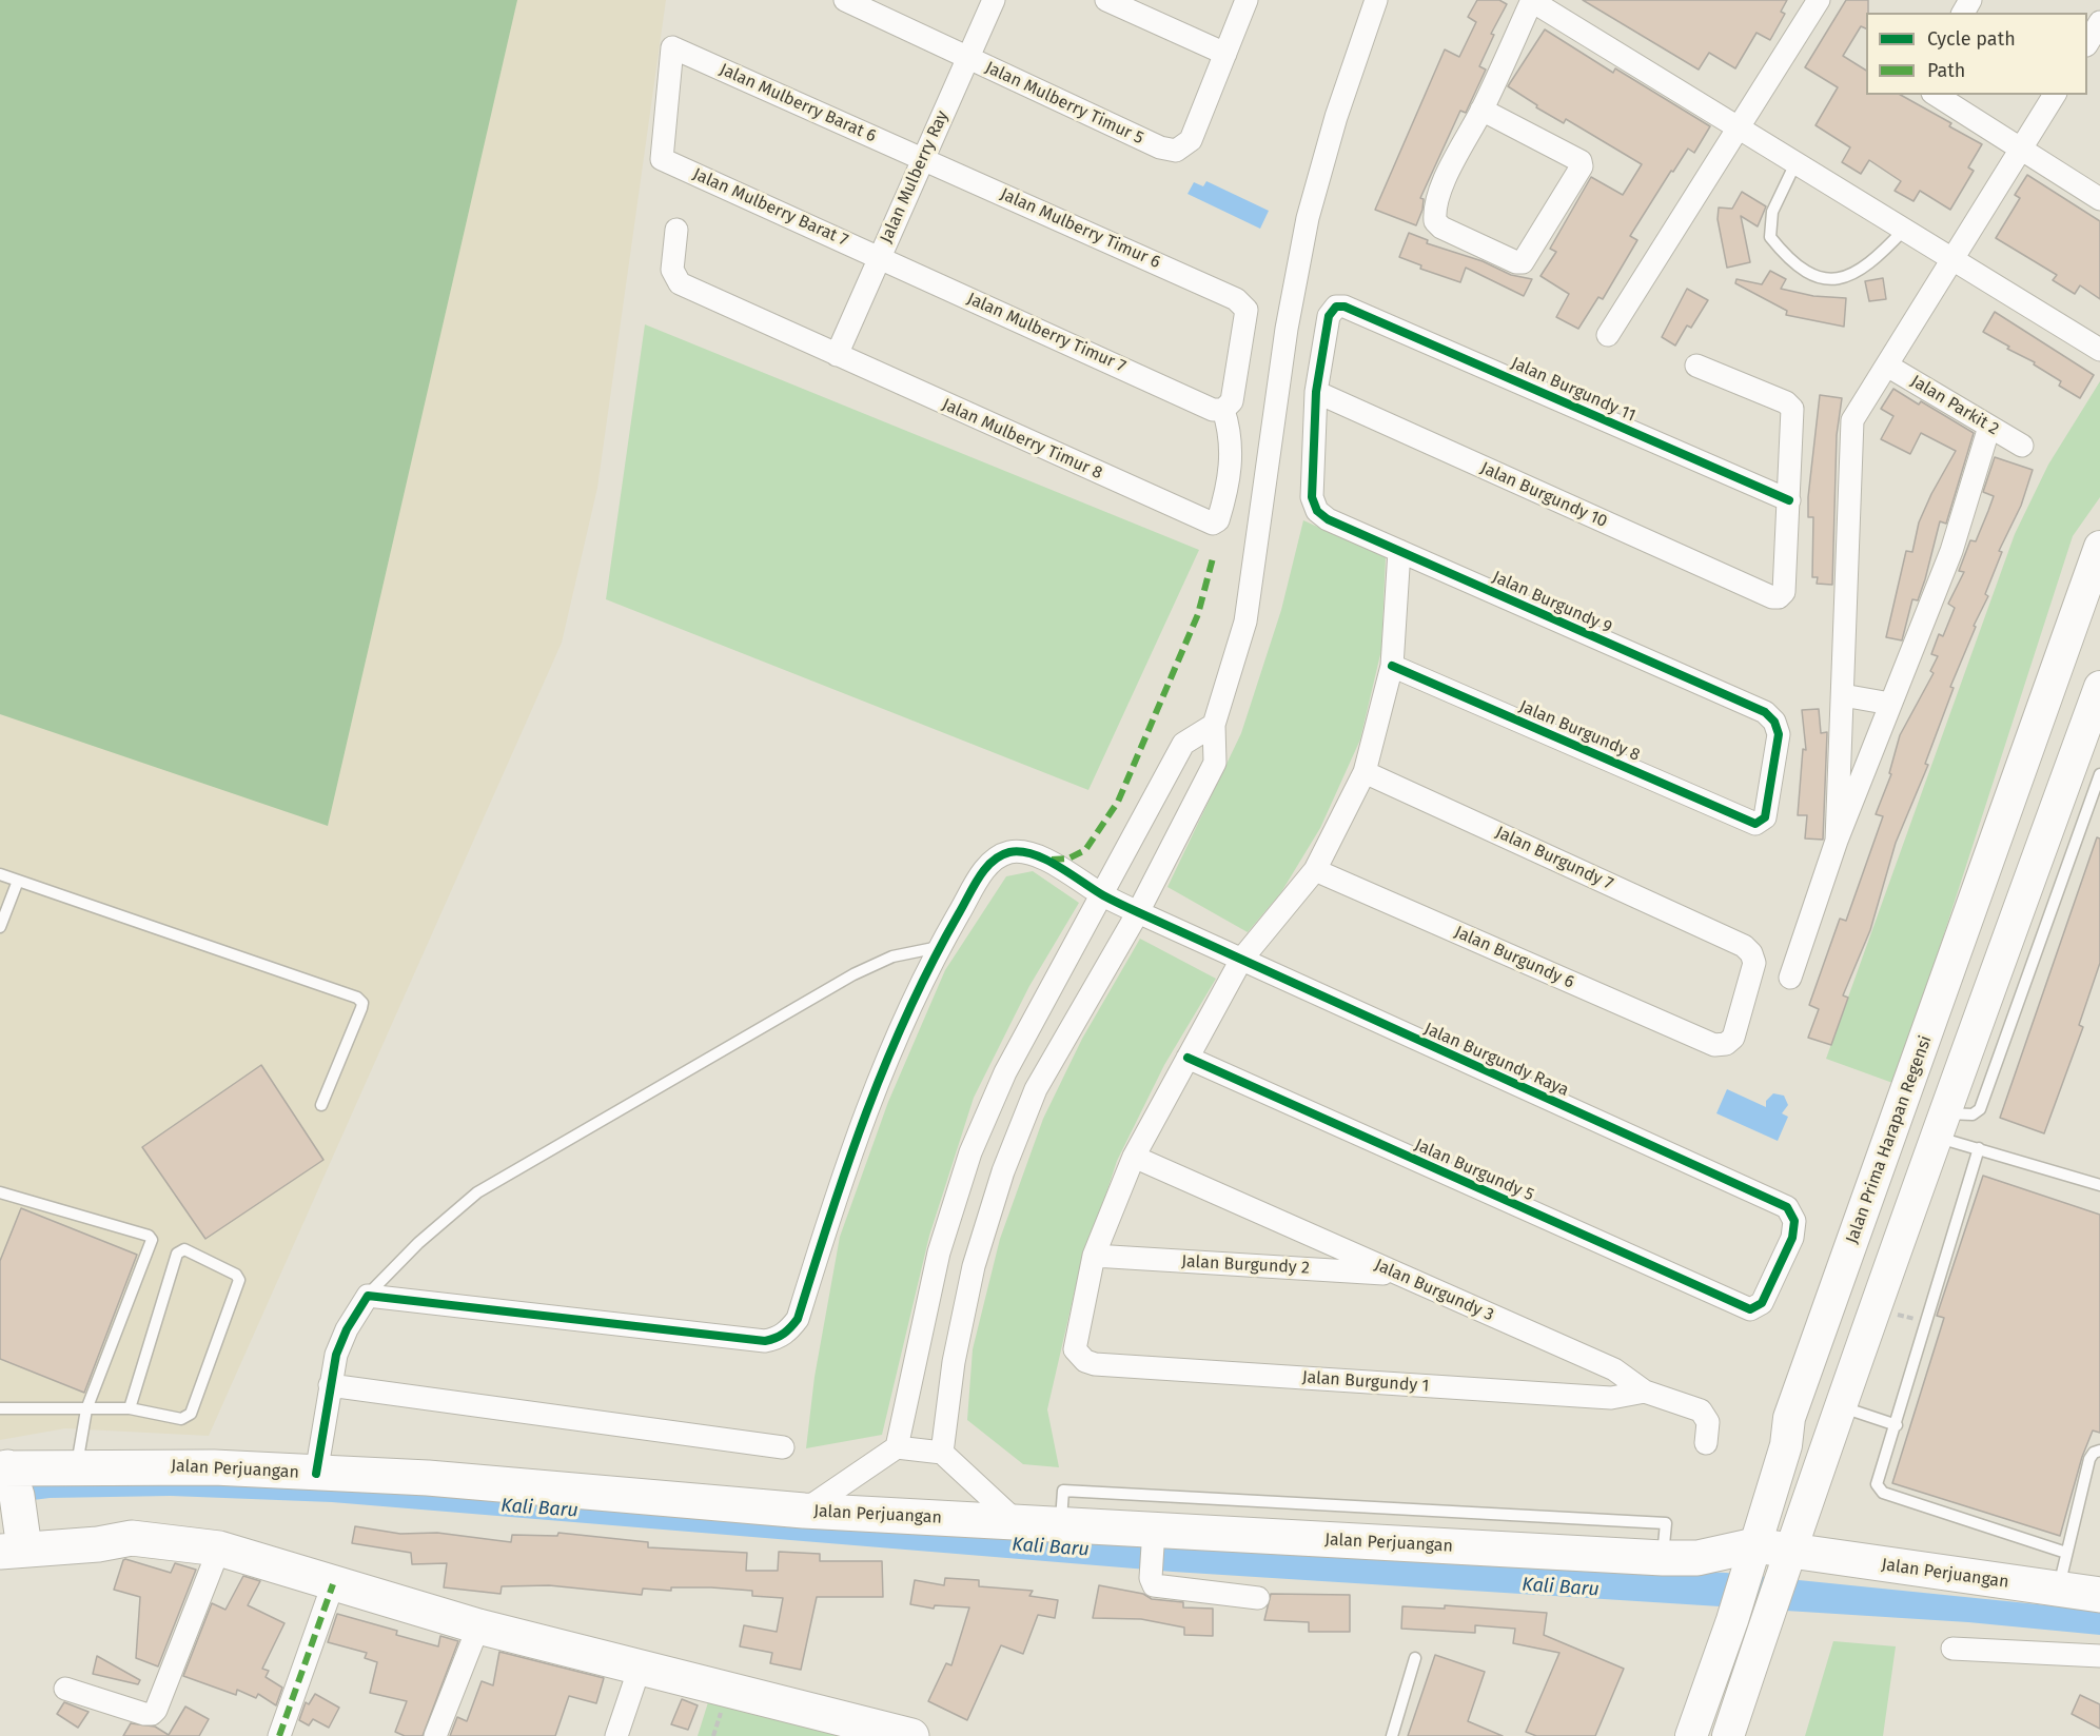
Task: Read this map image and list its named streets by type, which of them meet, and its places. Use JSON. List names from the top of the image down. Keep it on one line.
{"streets":{"main road":["Jalan Perjuangan"],"street":["Jalan Mulberry Barat 6","Jalan Mulberry Timur 5","Jalan Mulberry Ray","Jalan Mulberry Barat 7","Jalan Mulberry Timur 6","Jalan Mulberry Timur 7","Jalan Burgundy 11","Jalan Parkit 2","Jalan Mulberry Timur 8","Jalan Burgundy 10","Jalan Burgundy 9","Jalan Burgundy 8","Jalan Burgundy 7","Jalan Burgundy 6","Jalan Burgundy Raya","Jalan Prima Harapan Regensi","Jalan Burgundy 5","Jalan Burgundy 2","Jalan Burgundy 3","Jalan Burgundy 1"]},"crossings":[["Jalan Mulberry Barat 6","Jalan Mulberry Ray"],["Jalan Mulberry Barat 6","Jalan Mulberry Barat 7"],["Jalan Mulberry Barat 6","Jalan Mulberry Timur 6"],["Jalan Mulberry Timur 5","Jalan Mulberry Ray"],["Jalan Mulberry Ray","Jalan Mulberry Barat 7"],["Jalan Mulberry Ray","Jalan Mulberry Timur 6"],["Jalan Mulberry Ray","Jalan Mulberry Timur 7"],["Jalan Mulberry Ray","Jalan Mulberry Timur 8"],["Jalan Mulberry Barat 7","Jalan Mulberry Timur 7"],["Jalan Mulberry Timur 6","Jalan Mulberry Timur 7"],["Jalan Mulberry Timur 6","Jalan Mulberry Timur 8"],["Jalan Mulberry Timur 7","Jalan Mulberry Timur 8"],["Jalan Burgundy 11","Jalan Burgundy 10"],["Jalan Burgundy 11","Jalan Burgundy 9"],["Jalan Burgundy 10","Jalan Burgundy 9"],["Jalan Burgundy 9","Jalan Burgundy 8"],["Jalan Burgundy 7","Jalan Burgundy 6"],["Jalan Burgundy Raya","Jalan Burgundy 5"],["Jalan Prima Harapan Regensi","Jalan Perjuangan"],["Jalan Burgundy 2","Jalan Burgundy 3"],["Jalan Burgundy 2","Jalan Burgundy 1"],["Jalan Burgundy 3","Jalan Burgundy 1"]],"water":["Kali Baru"],"legend":["Cycle path","Path"]}
